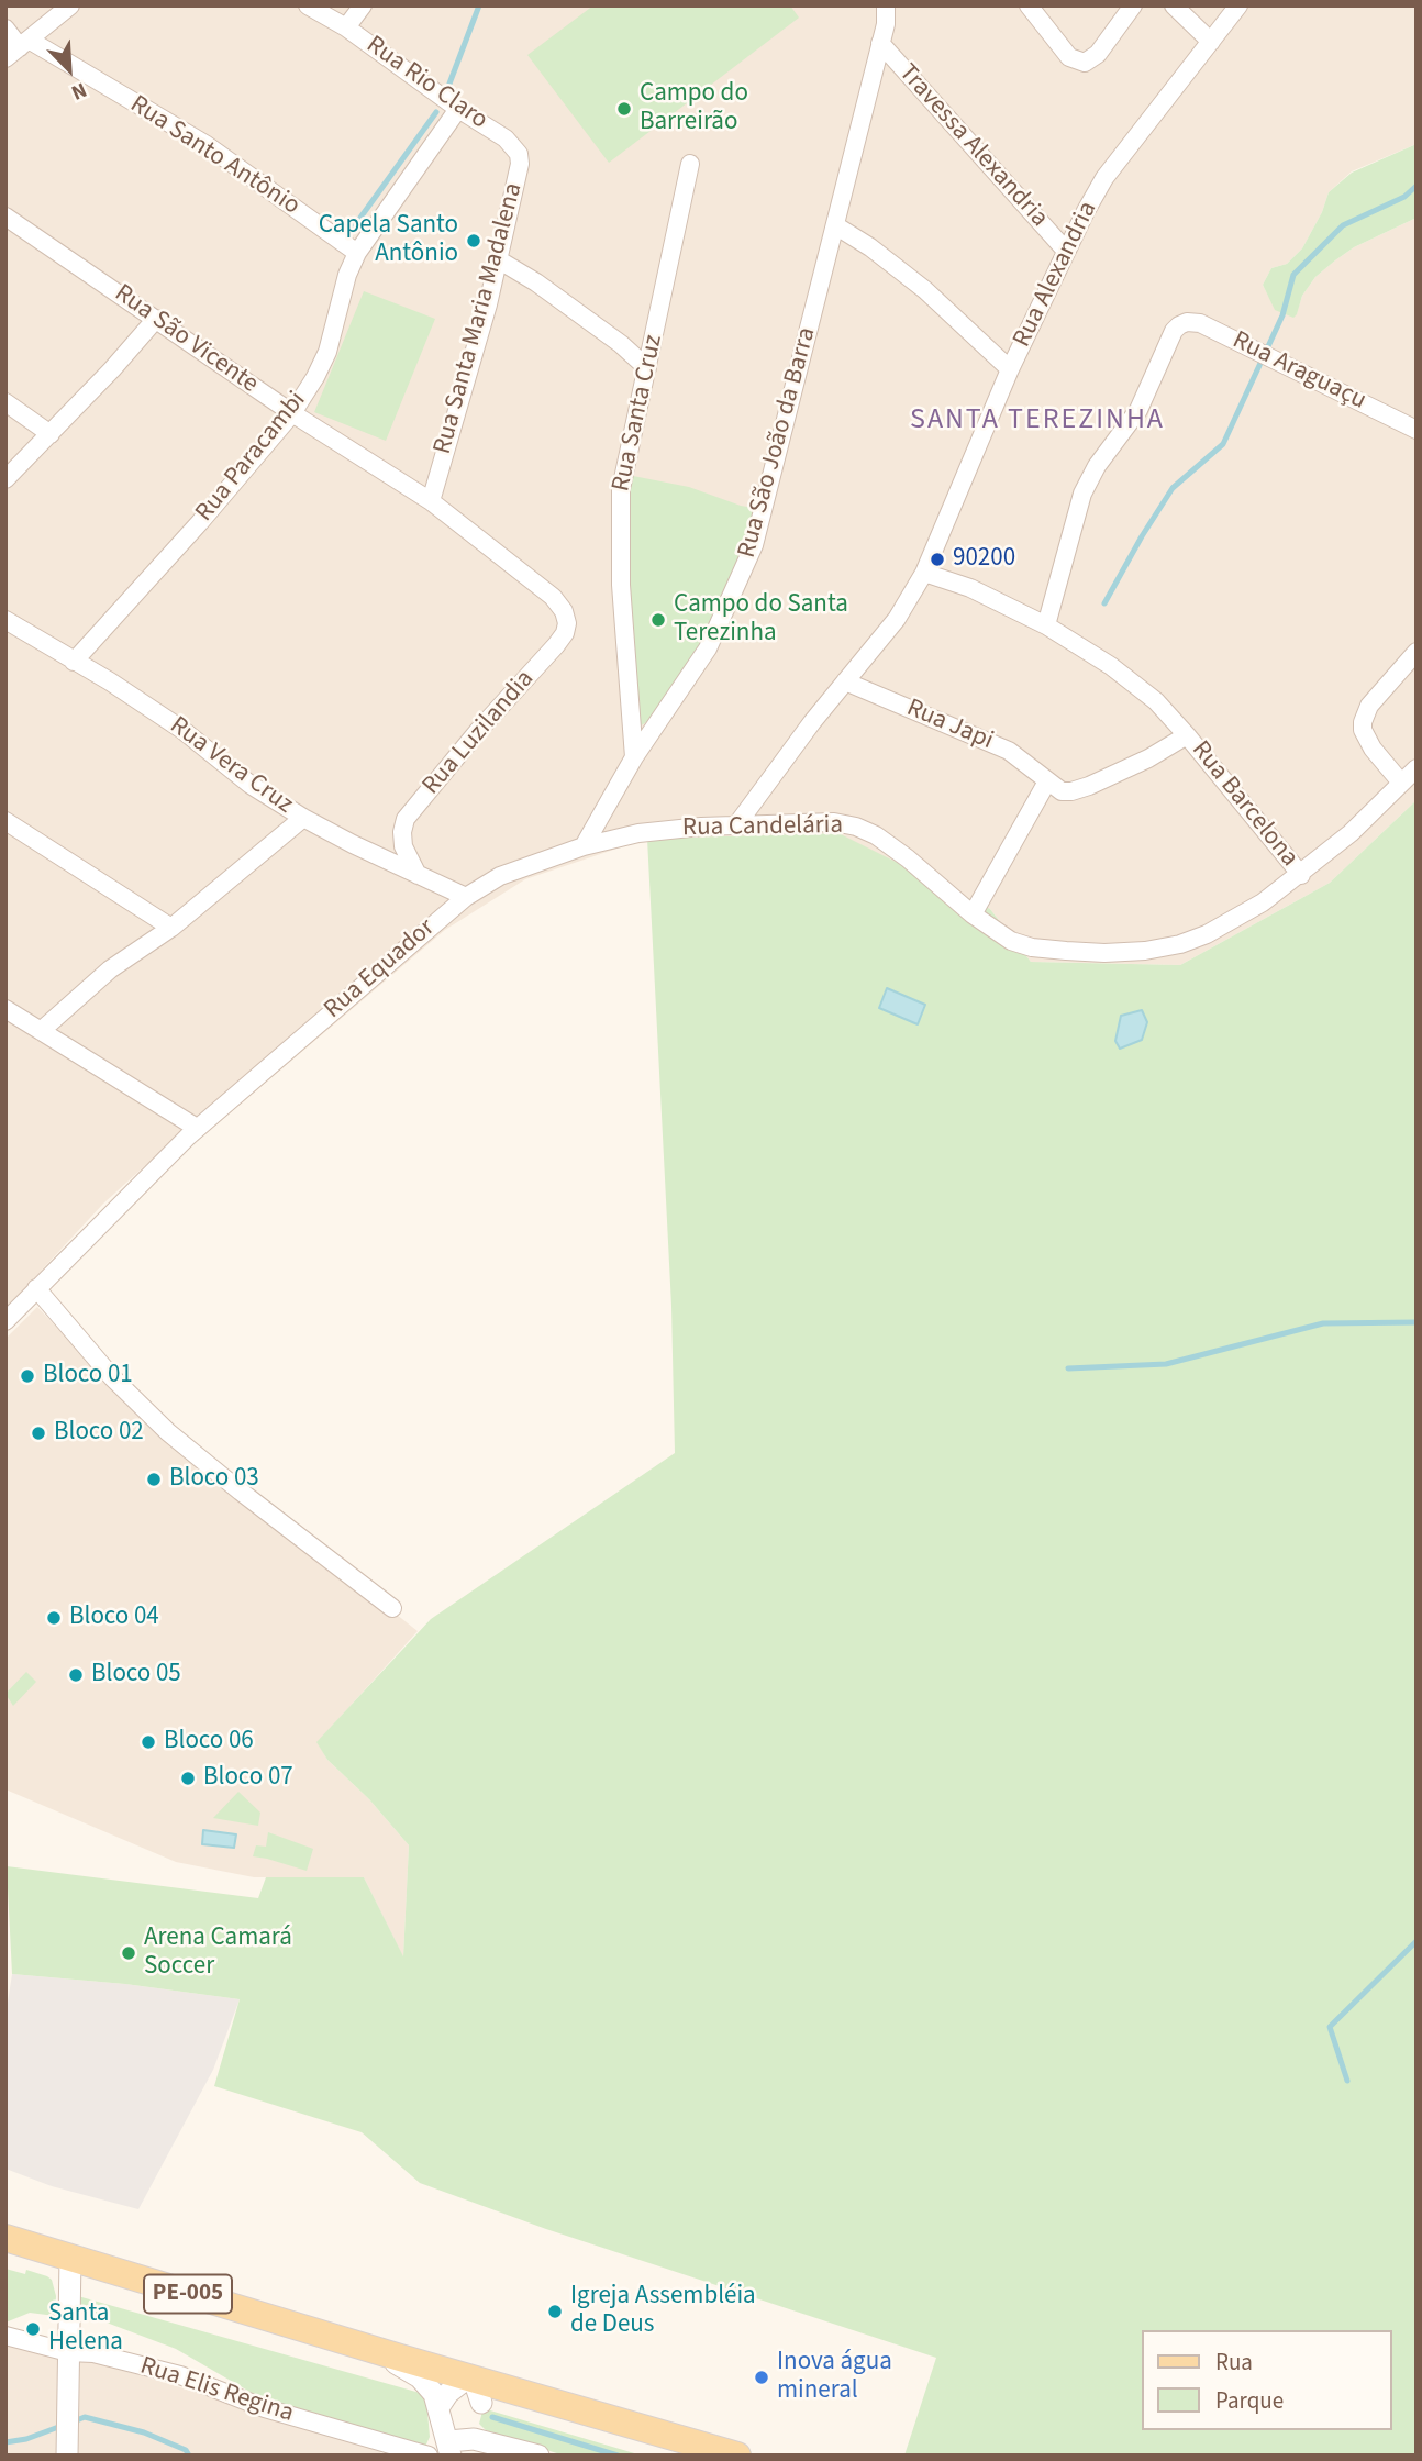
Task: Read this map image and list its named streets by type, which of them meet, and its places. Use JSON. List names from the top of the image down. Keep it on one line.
{"streets":{"main road":["PE-005"],"street":["Rua Rio Claro","Travessa Alexandria","Rua Santo Antônio","Rua Alexandria","Rua Santa Maria Madalena","Rua São Vicente","Rua Araguaçu","Rua Santa Cruz","Rua São João da Barra","Rua Paracambi","Rua Japi","Rua Luzilandia","Rua Vera Cruz","Rua Barcelona","Rua Candelária","Rua Equador","Rua Elis Regina"]},"crossings":[["Rua Rio Claro","Rua Santa Maria Madalena"],["Rua Rio Claro","Rua Paracambi"],["Travessa Alexandria","Rua Alexandria"],["Travessa Alexandria","Rua São João da Barra"],["Rua Santo Antônio","Rua Paracambi"],["Rua Alexandria","Rua Japi"],["Rua Alexandria","Rua Candelária"],["Rua Santa Maria Madalena","Rua São Vicente"],["Rua São Vicente","Rua Paracambi"],["Rua São Vicente","Rua Luzilandia"],["Rua Santa Cruz","Rua São João da Barra"],["Rua São João da Barra","Rua Candelária"],["Rua São João da Barra","Rua Equador"],["Rua Paracambi","Rua Vera Cruz"],["Rua Luzilandia","Rua Vera Cruz"],["Rua Vera Cruz","Rua Equador"],["Rua Barcelona","Rua Candelária"],["Rua Candelária","Rua Equador"]],"districts":["SANTA TEREZINHA"],"places":["Campo do Barreirão","Capela Santo Antônio","90200","Campo do Santa Terezinha","Bloco 01","Bloco 02","Bloco 03","Bloco 04","Bloco 05","Bloco 06","Bloco 07","Arena Camará Soccer","Igreja Assembléia de Deus","Santa Helena","Inova água mineral"],"legend":["Rua","Parque"],"north":"bottom right"}
